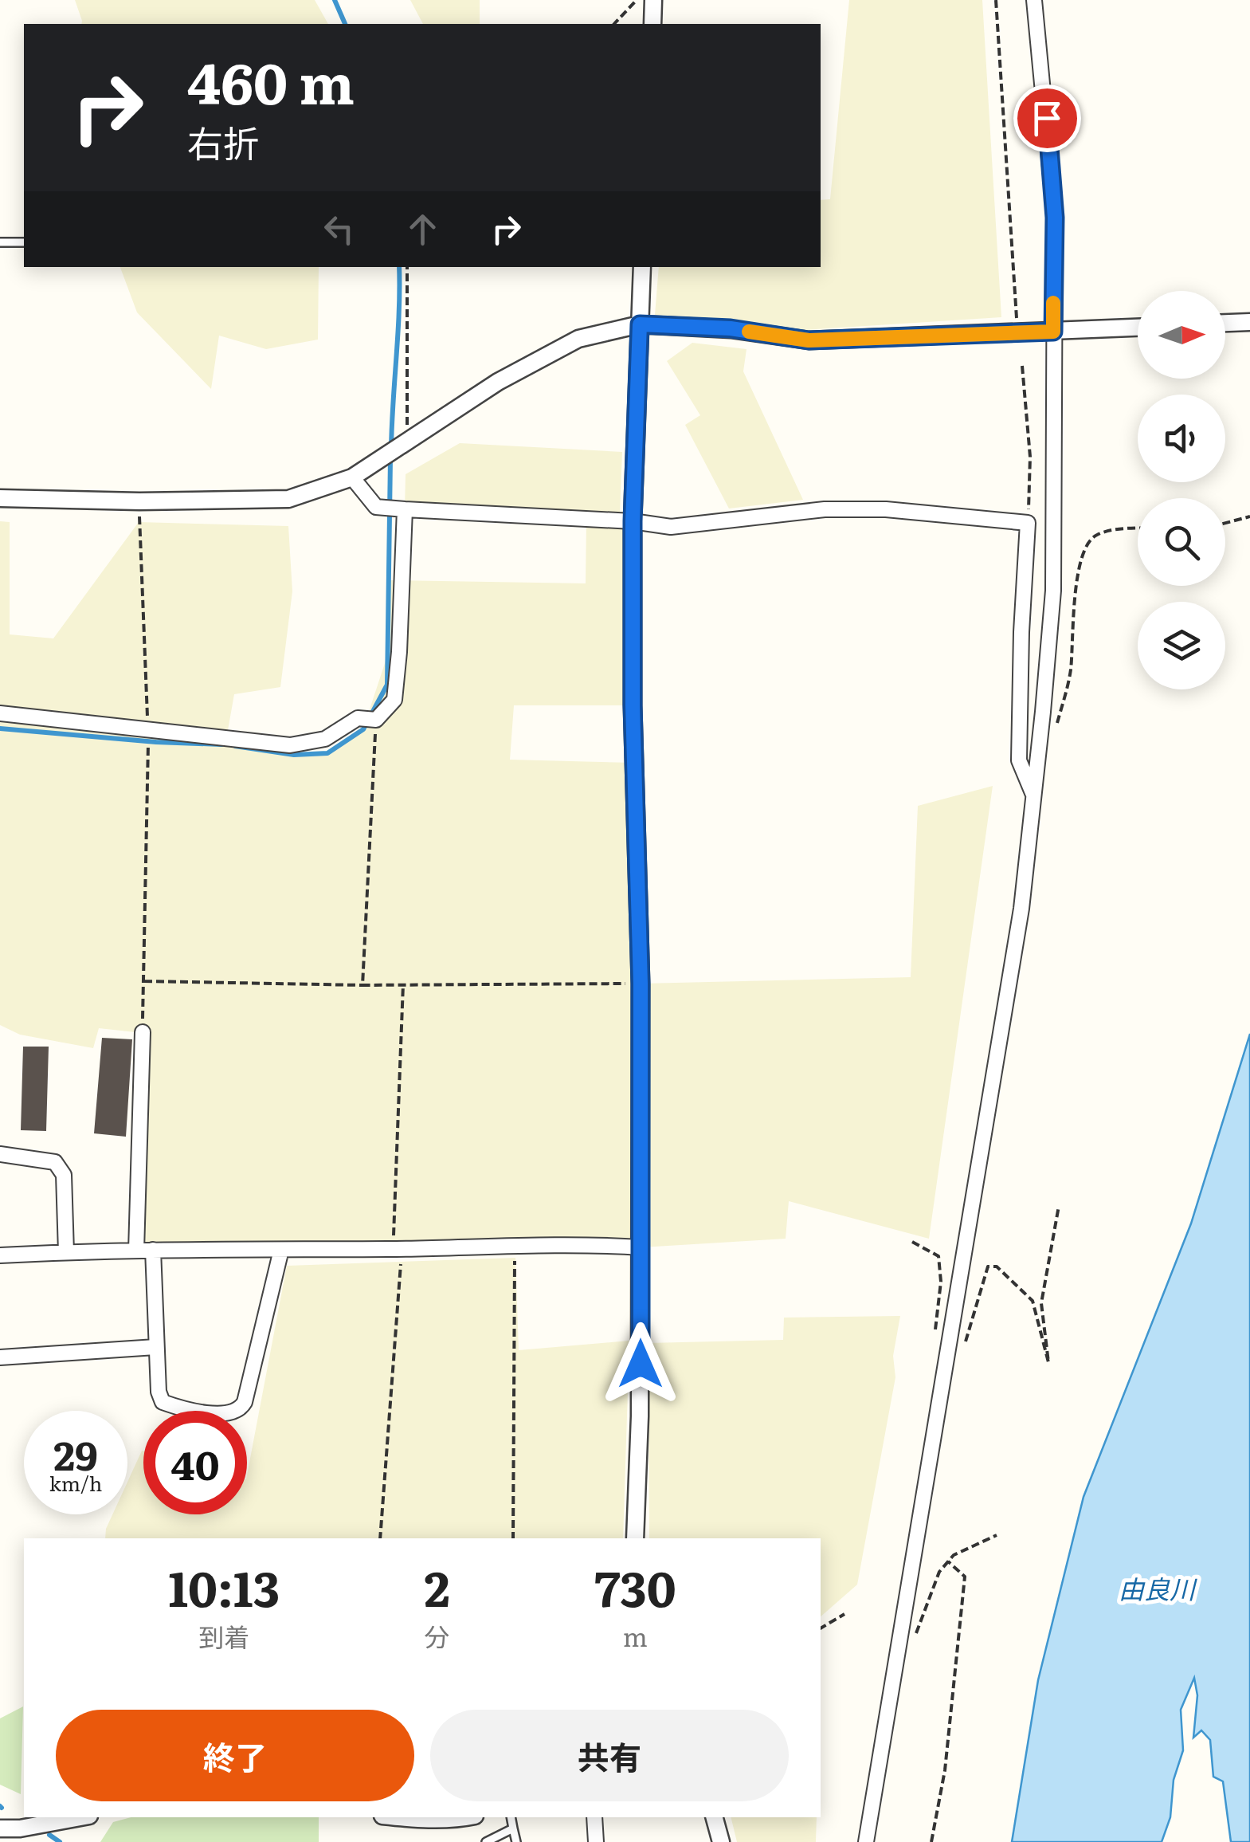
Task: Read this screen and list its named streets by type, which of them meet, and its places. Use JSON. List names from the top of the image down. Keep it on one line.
{"water":["由良川"],"north":"right","page":{"turn":["460 m","右折"],"speed":"29 km/h","limit":"40","eta":["10:13","到着","2","分","730","m"],"buttons":["終了","共有"]}}
